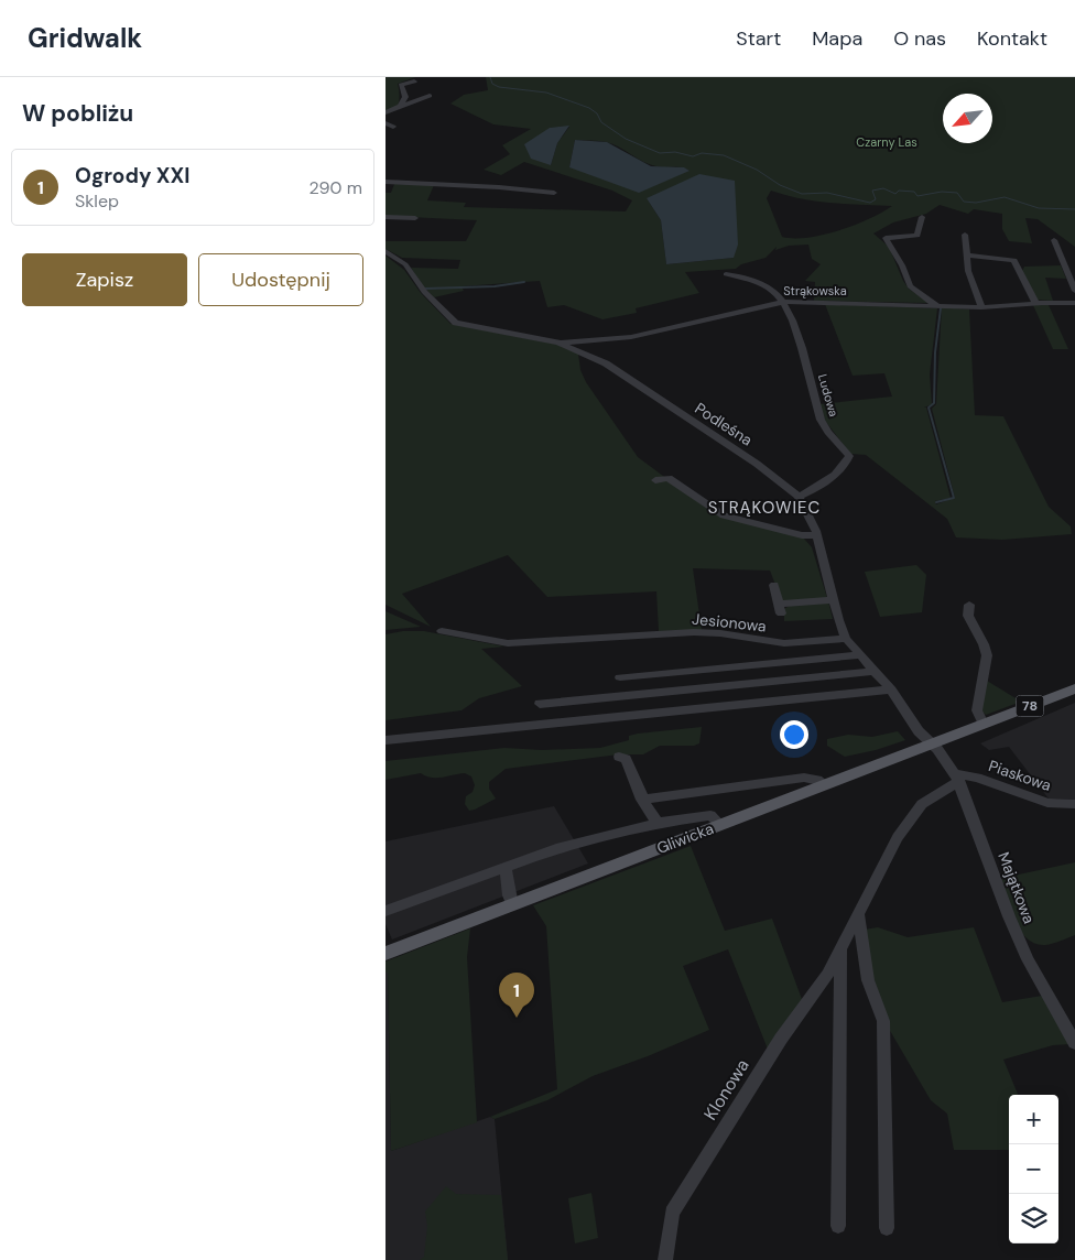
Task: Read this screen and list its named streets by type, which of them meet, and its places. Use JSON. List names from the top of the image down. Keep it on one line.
{"streets":{"main road":["78","Gliwicka"],"street":["Strąkowska","Ludowa","Podleśna","Jesionowa","Piaskowa","Majątkowa","Klonowa"]},"crossings":[["Strąkowska","Ludowa"],["Strąkowska","Podleśna"],["Ludowa","Podleśna"],["Podleśna","Jesionowa"],["Podleśna","Gliwicka"],["Podleśna","Majątkowa"],["Piaskowa","Majątkowa"],["Piaskowa","Klonowa"],["Gliwicka","Majątkowa"],["Majątkowa","Klonowa"]],"districts":["STRĄKOWIEC"],"parks":["Czarny Las"],"north":"bottom left","page":{"header":"Gridwalk","nav":["Start","Mapa","O nas","Kontakt"],"heading":"W pobliżu","list":[{"mark":"1","name":"Ogrody XXI","note":"Sklep","value":"290 m"}],"buttons":["Zapisz","Udostępnij"],"pins":"1","map_buttons":["+","−"]}}
